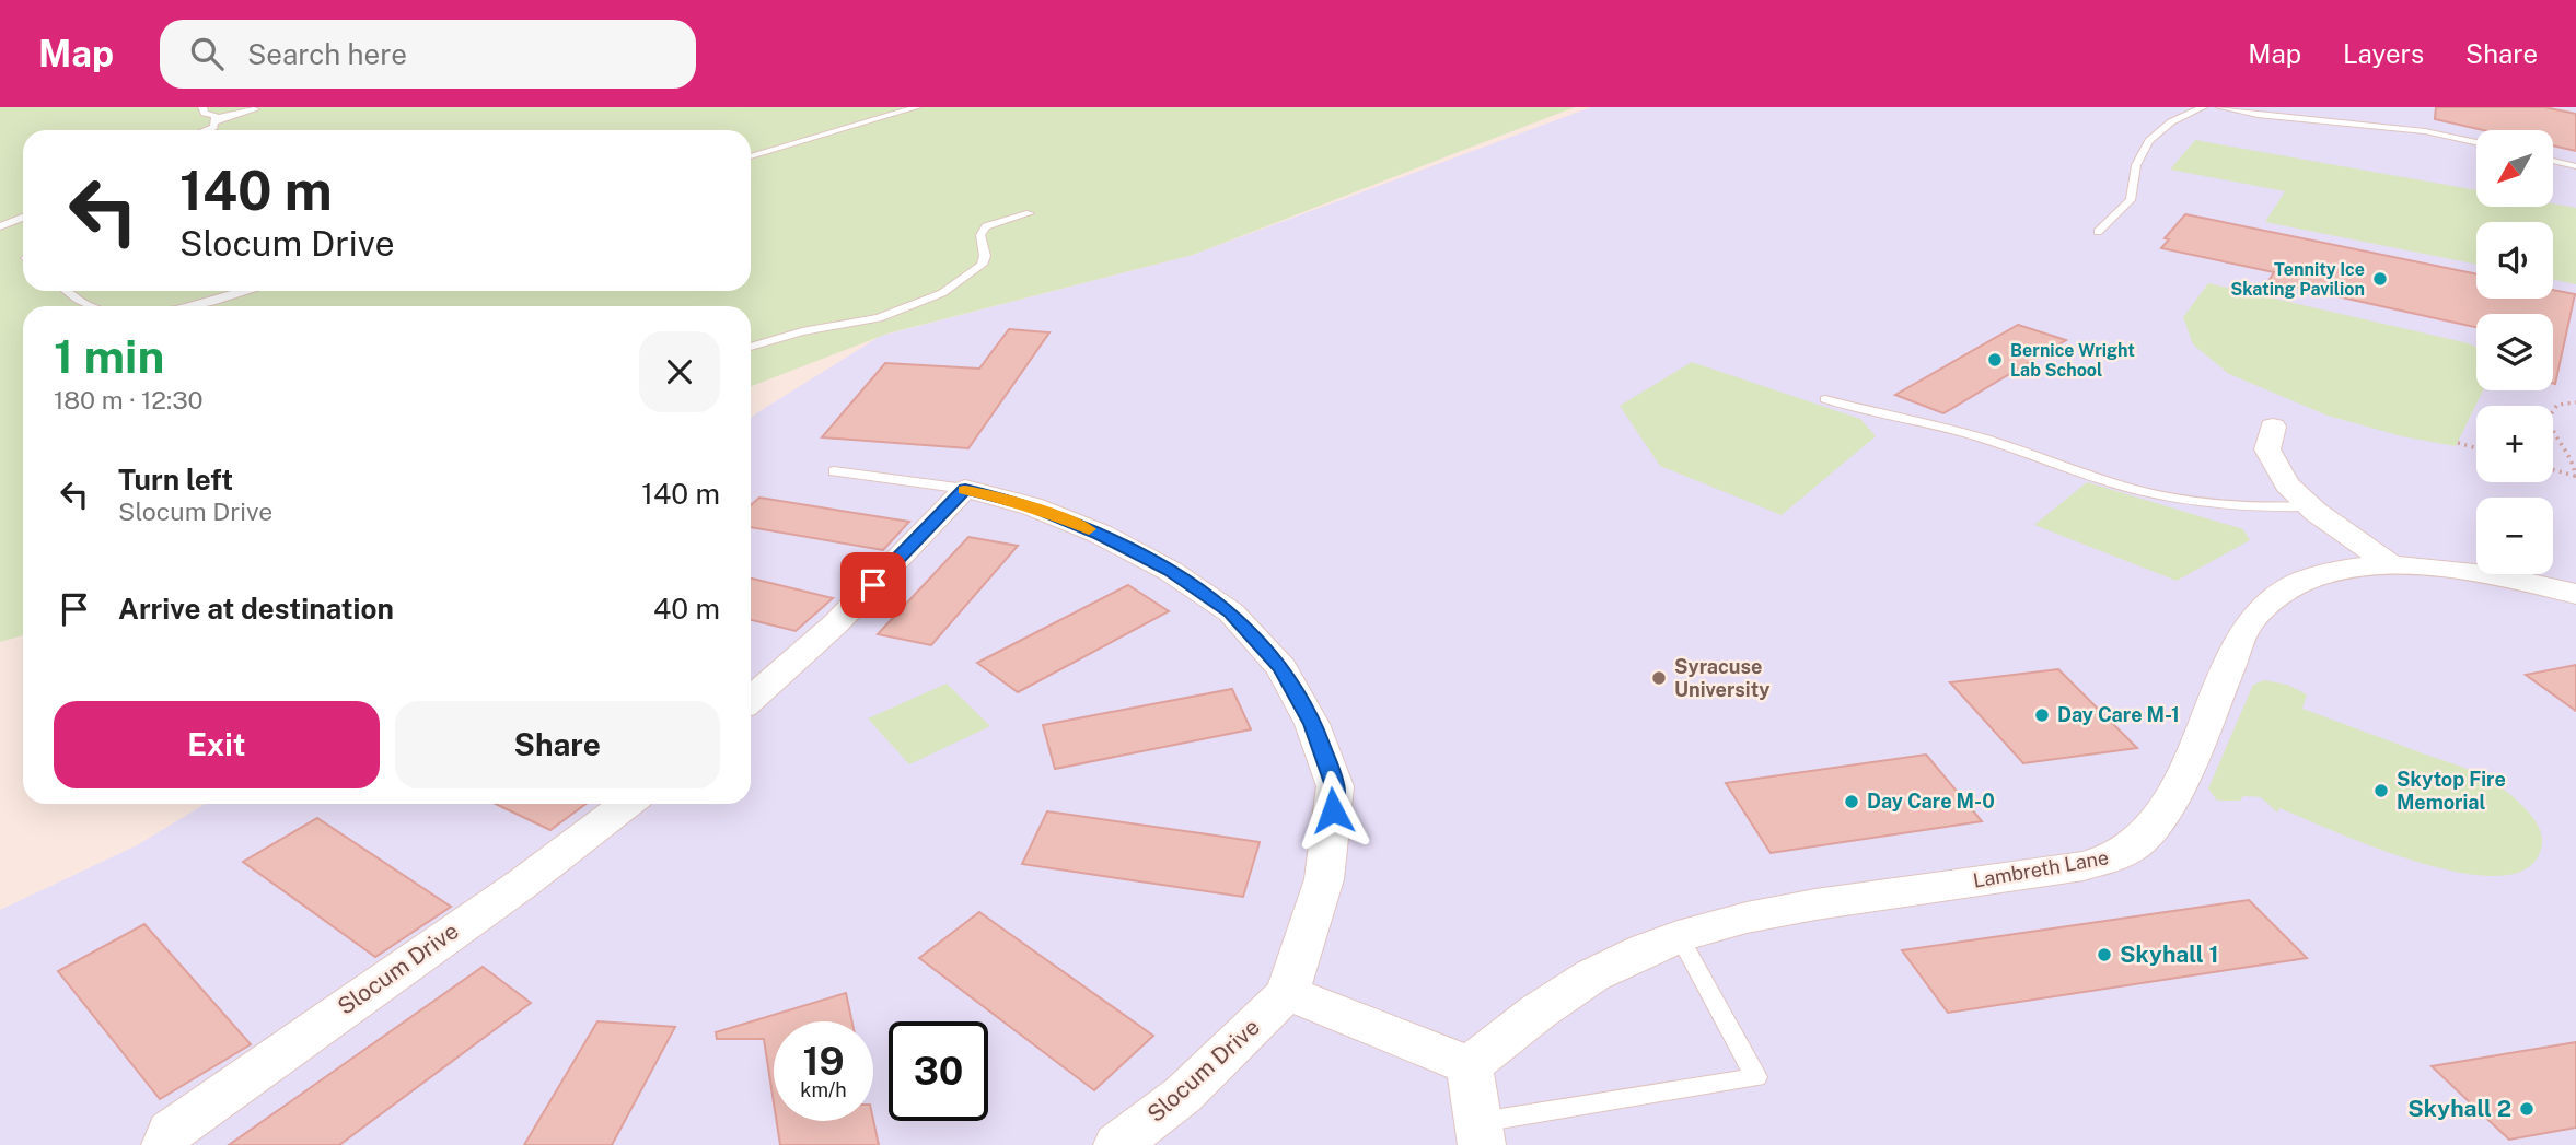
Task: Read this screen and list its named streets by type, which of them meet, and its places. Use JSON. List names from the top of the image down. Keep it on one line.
{"streets":{"street":["Lambreth Lane","Slocum Drive"]},"places":["Tennity Ice Skating Pavilion","Bernice Wright Lab School","Syracuse University","Day Care M-1","Skytop Fire Memorial","Day Care M-0","Skyhall 1","Skyhall 2"],"north":"bottom left","page":{"header":"Map","search":"Search here","nav":["Map","Layers","Share"],"map_buttons":["+","−"],"turn":["140 m","Slocum Drive"],"heading":["1 min","180 m · 12:30"],"list":[{"name":"Turn left","note":"Slocum Drive","value":"140 m"},{"name":"Arrive at destination","value":"40 m"}],"buttons":["Exit","Share"],"speed":"19 km/h","limit":"30"}}
